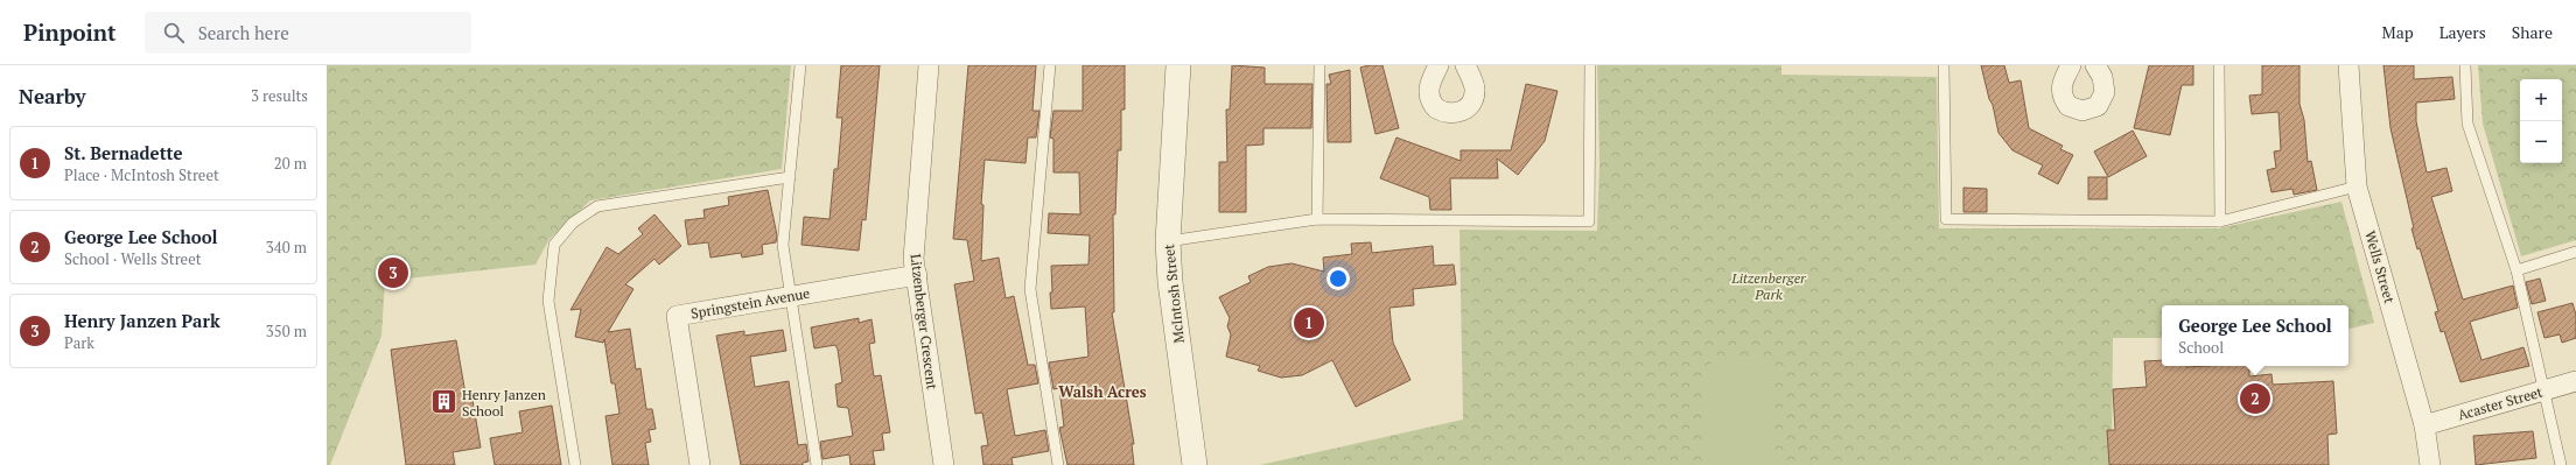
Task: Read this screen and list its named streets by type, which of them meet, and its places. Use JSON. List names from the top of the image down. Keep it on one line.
{"streets":{"street":["Wells Street","McIntosh Street","Springstein Avenue","Litzenberger Crescent","Acaster Street"]},"crossings":[["Wells Street","Acaster Street"],["Springstein Avenue","Litzenberger Crescent"]],"districts":["Walsh Acres"],"parks":["Litzenberger Park"],"places":{"building":["Henry Janzen School"]},"page":{"header":"Pinpoint","search":"Search here","nav":["Map","Layers","Share"],"heading":["Nearby","3 results"],"map_buttons":["+","−"],"list":[{"mark":"1","name":"St. Bernadette","note":"Place · McIntosh Street","value":"20 m"},{"mark":"2","name":"George Lee School","note":"School · Wells Street","value":"340 m"},{"mark":"3","name":"Henry Janzen Park","note":"Park","value":"350 m"}],"pins":["3","1","2"],"popup":["George Lee School","School"]}}
